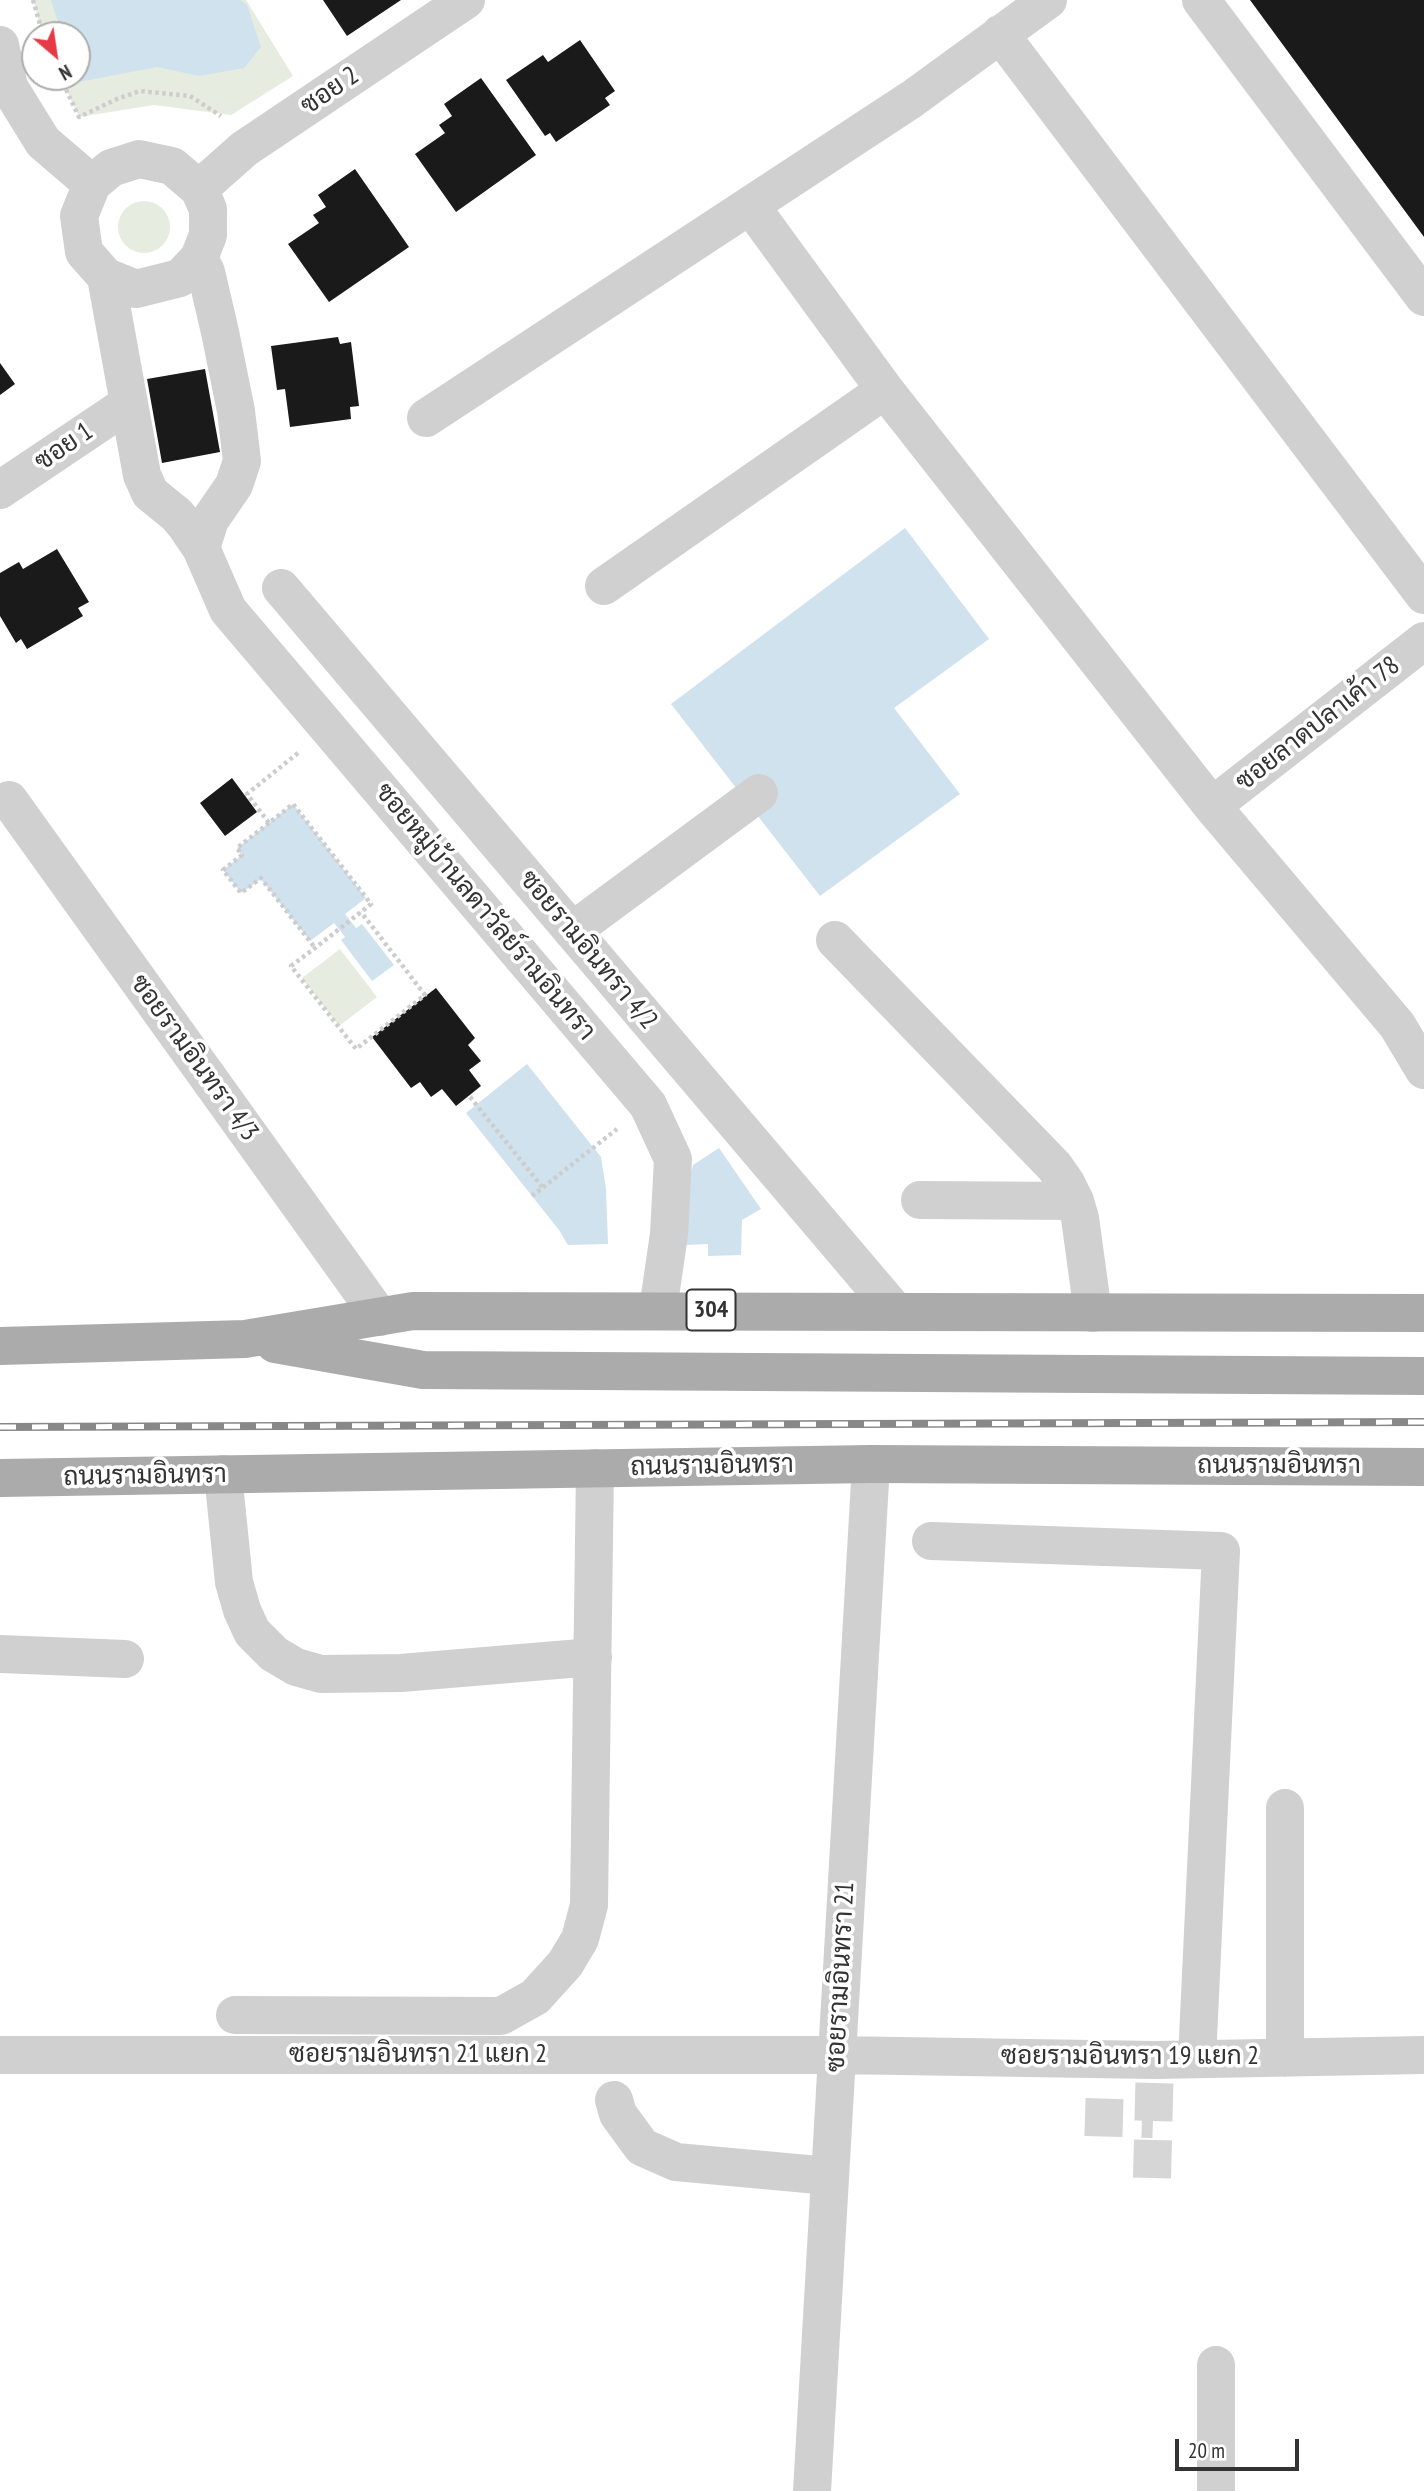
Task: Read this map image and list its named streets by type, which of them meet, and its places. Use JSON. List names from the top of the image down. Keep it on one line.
{"streets":{"main road":["304","ถนนรามอินทรา"],"street":["ซอย 2","ซอย 1","ซอยลาดปลาเค้า 78","ซอยหมู่บ้านลดาวัลย์รามอินทรา","ซอยรามอินทรา 4/2","ซอยรามอินทรา 4/3","ซอยรามอินทรา 21","ซอยรามอินทรา 21 แยก 2","ซอยรามอินทรา 19 แยก 2"]},"crossings":[["ซอย 2","ซอยหมู่บ้านลดาวัลย์รามอินทรา"],["ซอย 1","ซอยหมู่บ้านลดาวัลย์รามอินทรา"],["ซอยหมู่บ้านลดาวัลย์รามอินทรา","304"],["ซอยรามอินทรา 4/2","304"],["ซอยรามอินทรา 4/3","304"],["ถนนรามอินทรา","ซอยรามอินทรา 21"],["ซอยรามอินทรา 21","ซอยรามอินทรา 21 แยก 2"],["ซอยรามอินทรา 21","ซอยรามอินทรา 19 แยก 2"],["ซอยรามอินทรา 21 แยก 2","ซอยรามอินทรา 19 แยก 2"]],"scale_bar":"20 m","north":"bottom right"}
